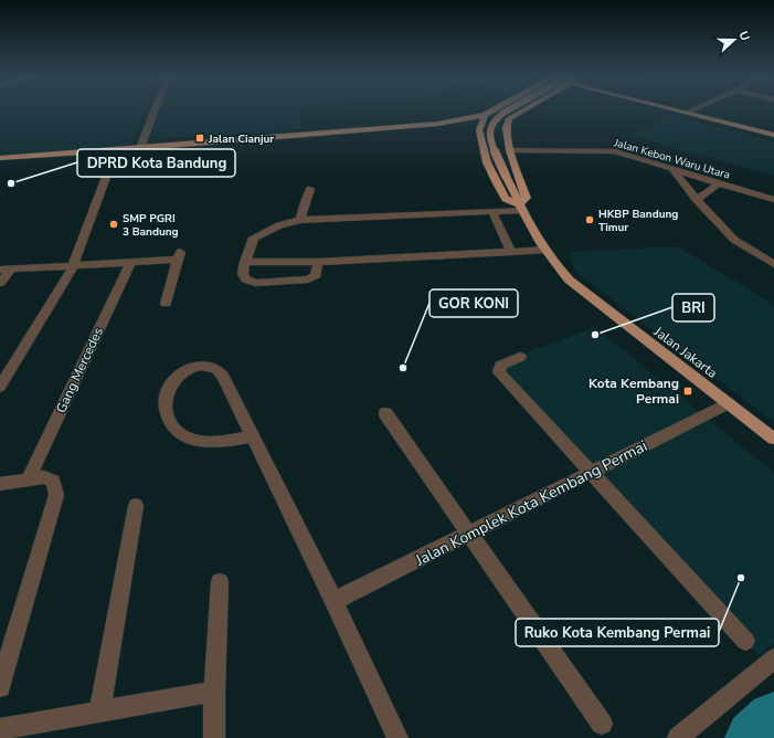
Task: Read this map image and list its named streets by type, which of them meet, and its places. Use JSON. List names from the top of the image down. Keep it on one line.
{"streets":{"main road":["Jalan Jakarta"],"street":["Jalan Kebon Waru Utara","Gang Mercedes","Jalan Komplek Kota Kembang Permai"]},"crossings":[["Jalan Jakarta","Jalan Komplek Kota Kembang Permai"]],"places":{"transit":["Jalan Cianjur","Kota Kembang Permai"],"other":["DPRD Kota Bandung","HKBP Bandung Timur","SMP PGRI 3 Bandung","BRI","GOR KONI","Ruko Kota Kembang Permai"]},"north":"right"}
